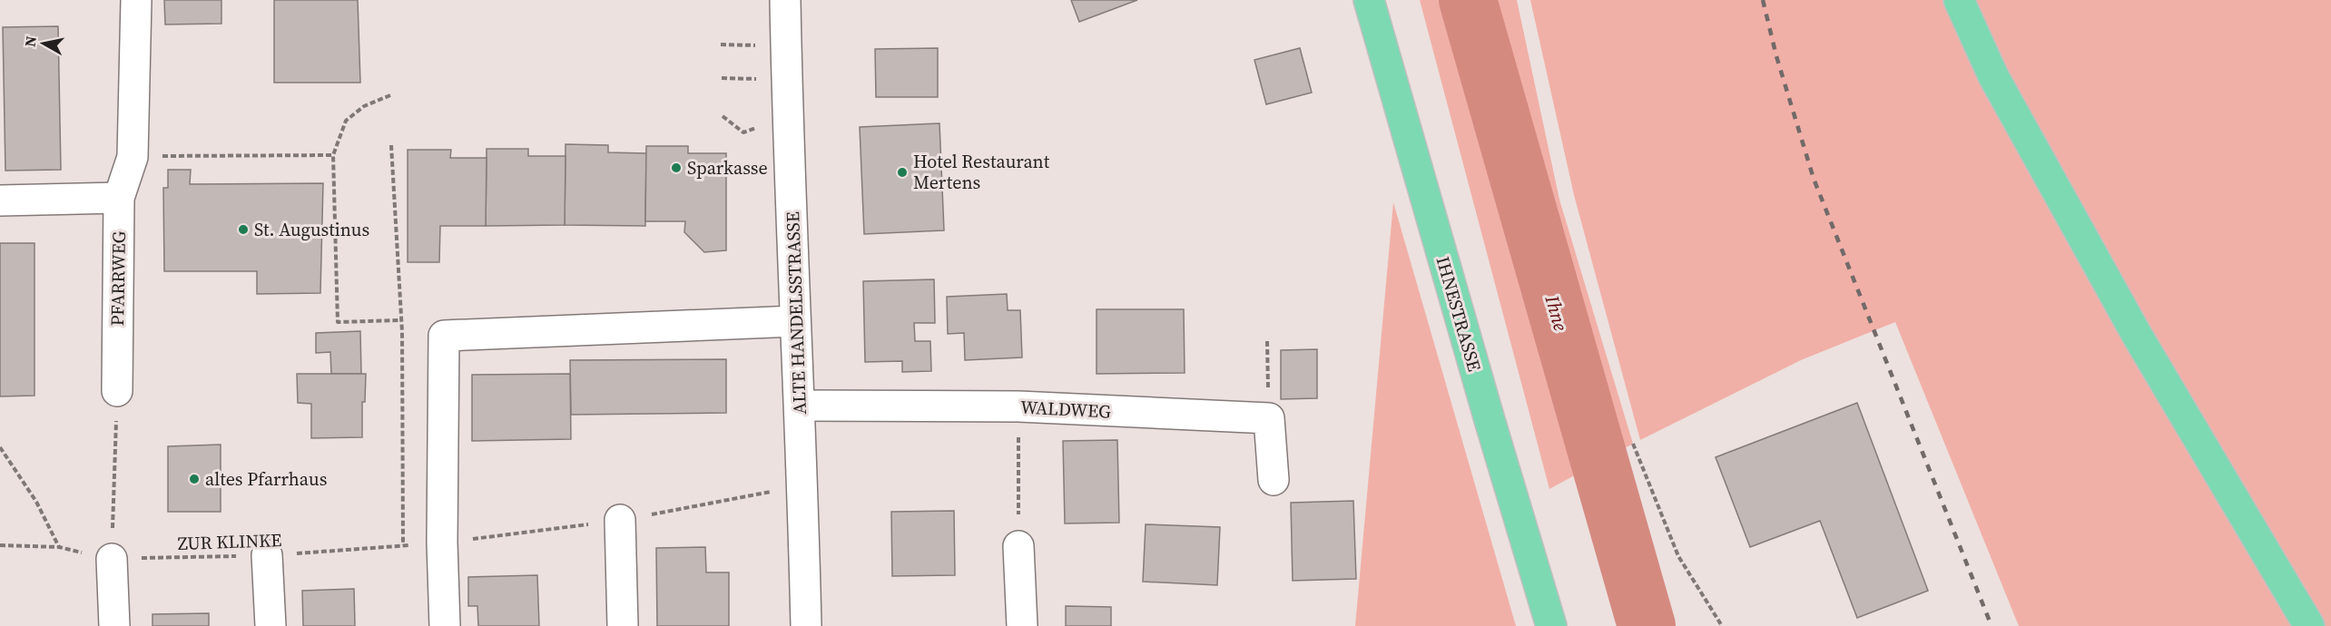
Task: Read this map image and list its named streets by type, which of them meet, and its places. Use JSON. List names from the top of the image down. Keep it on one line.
{"streets":{"main road":["IHNESTRASSE"],"street":["PFARRWEG","ALTE HANDELSSTRASSE","WALDWEG"],"path":["ZUR KLINKE"]},"crossings":[["ALTE HANDELSSTRASSE","WALDWEG"]],"water":["Ihne"],"places":["Sparkasse","Hotel Restaurant Mertens","St. Augustinus","altes Pfarrhaus"],"north":"left"}
